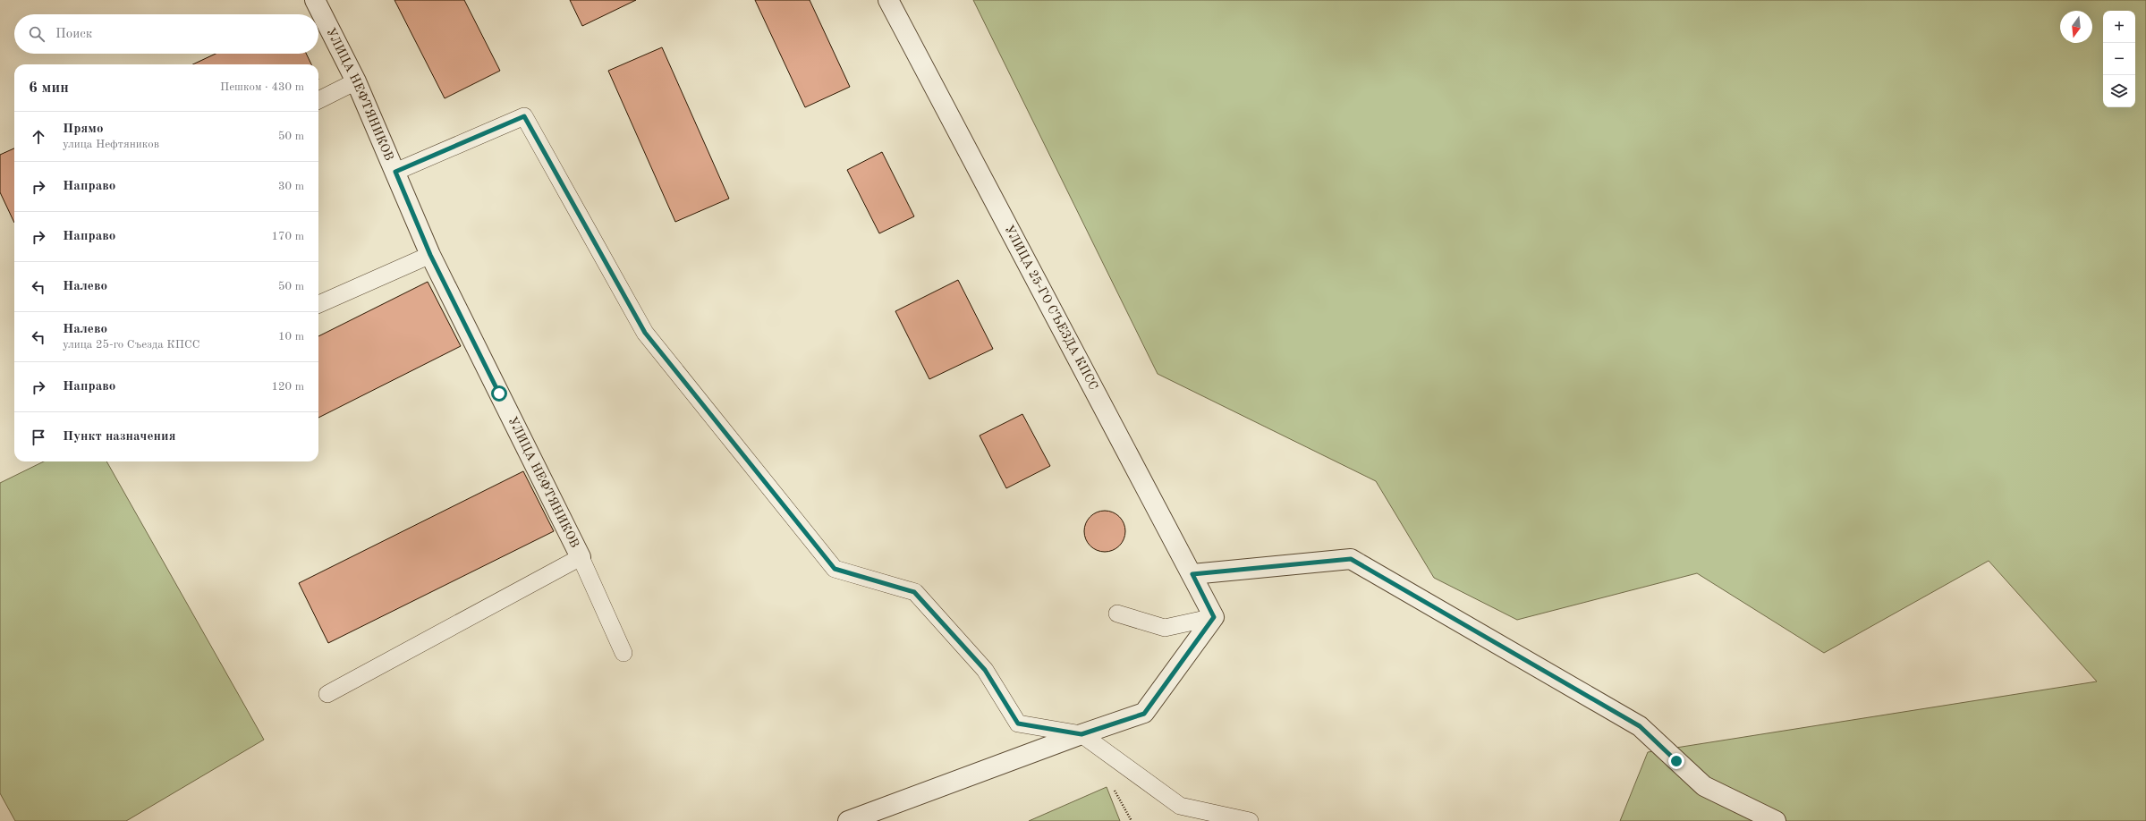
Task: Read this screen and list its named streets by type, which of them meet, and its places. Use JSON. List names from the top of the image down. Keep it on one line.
{"streets":{"street":["УЛИЦА НЕФТЯНИКОВ","УЛИЦА 25-ГО СЪЕЗДА КПСС"]},"north":"bottom","page":{"map_buttons":["+","−"],"search":"Поиск","heading":["6 мин","Пешком · 430 m"],"list":[["Прямо","улица Нефтяников","50 m"],["Направо","30 m"],["Направо","170 m"],["Налево","50 m"],["Налево","улица 25-го Съезда КПСС","10 m"],["Направо","120 m"],"Пункт назначения"]}}
